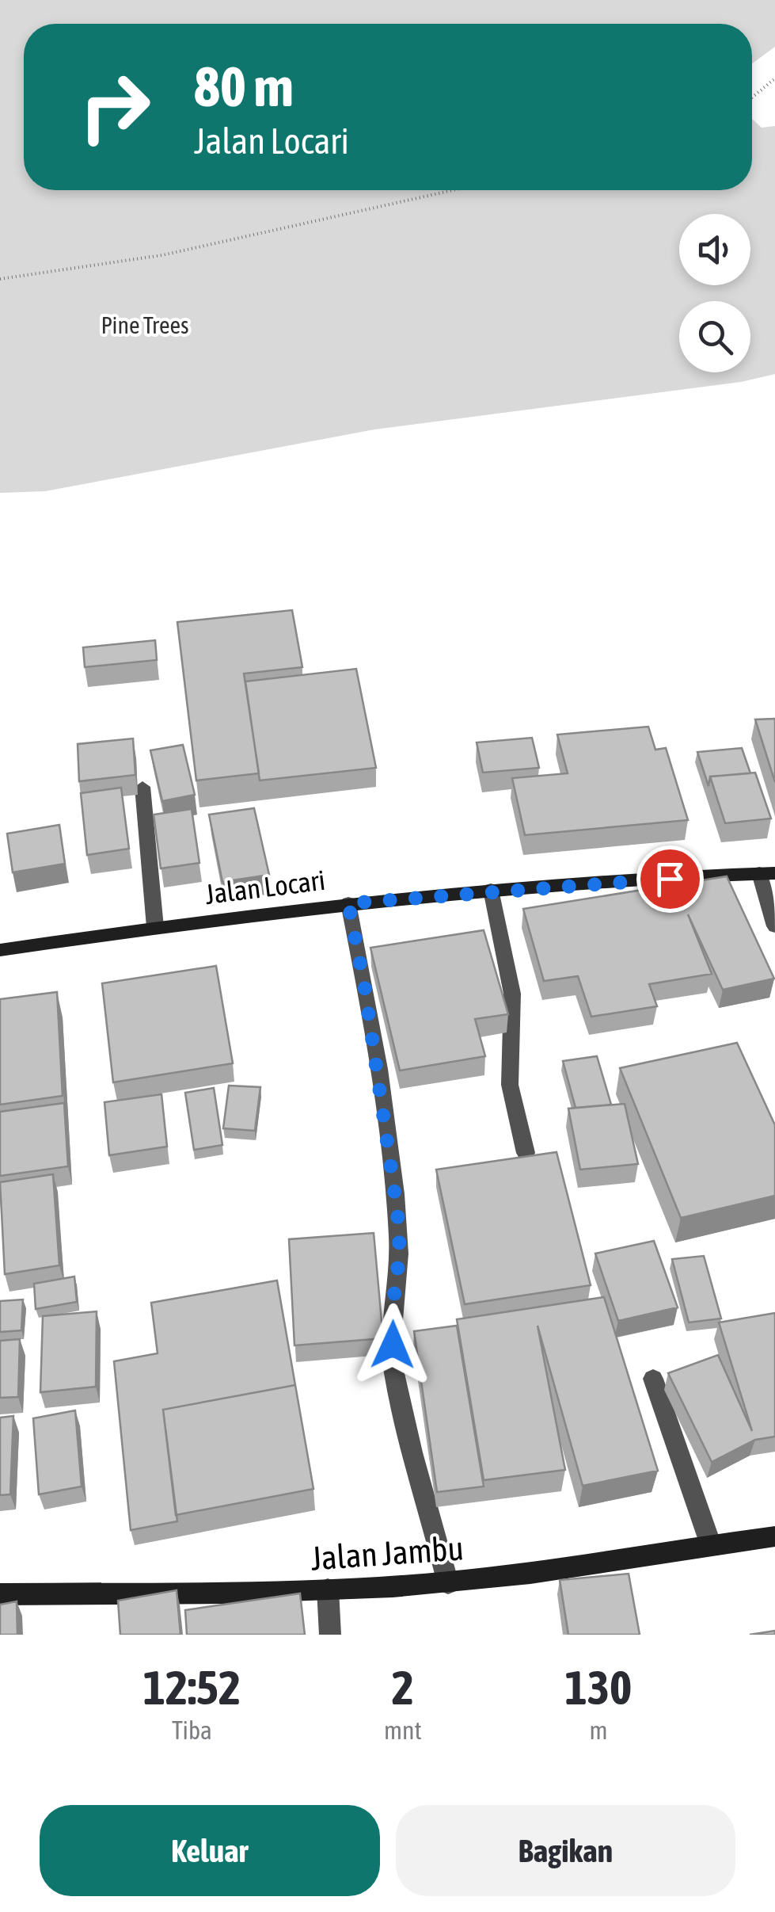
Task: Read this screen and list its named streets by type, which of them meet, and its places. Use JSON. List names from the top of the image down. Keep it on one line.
{"streets":{"street":["Jalan Locari","Jalan Jambu"]},"parks":["Pine Trees"],"page":{"turn":["80 m","Jalan Locari"],"eta":["12:52","Tiba","2","mnt","130","m"],"buttons":["Keluar","Bagikan"]}}
